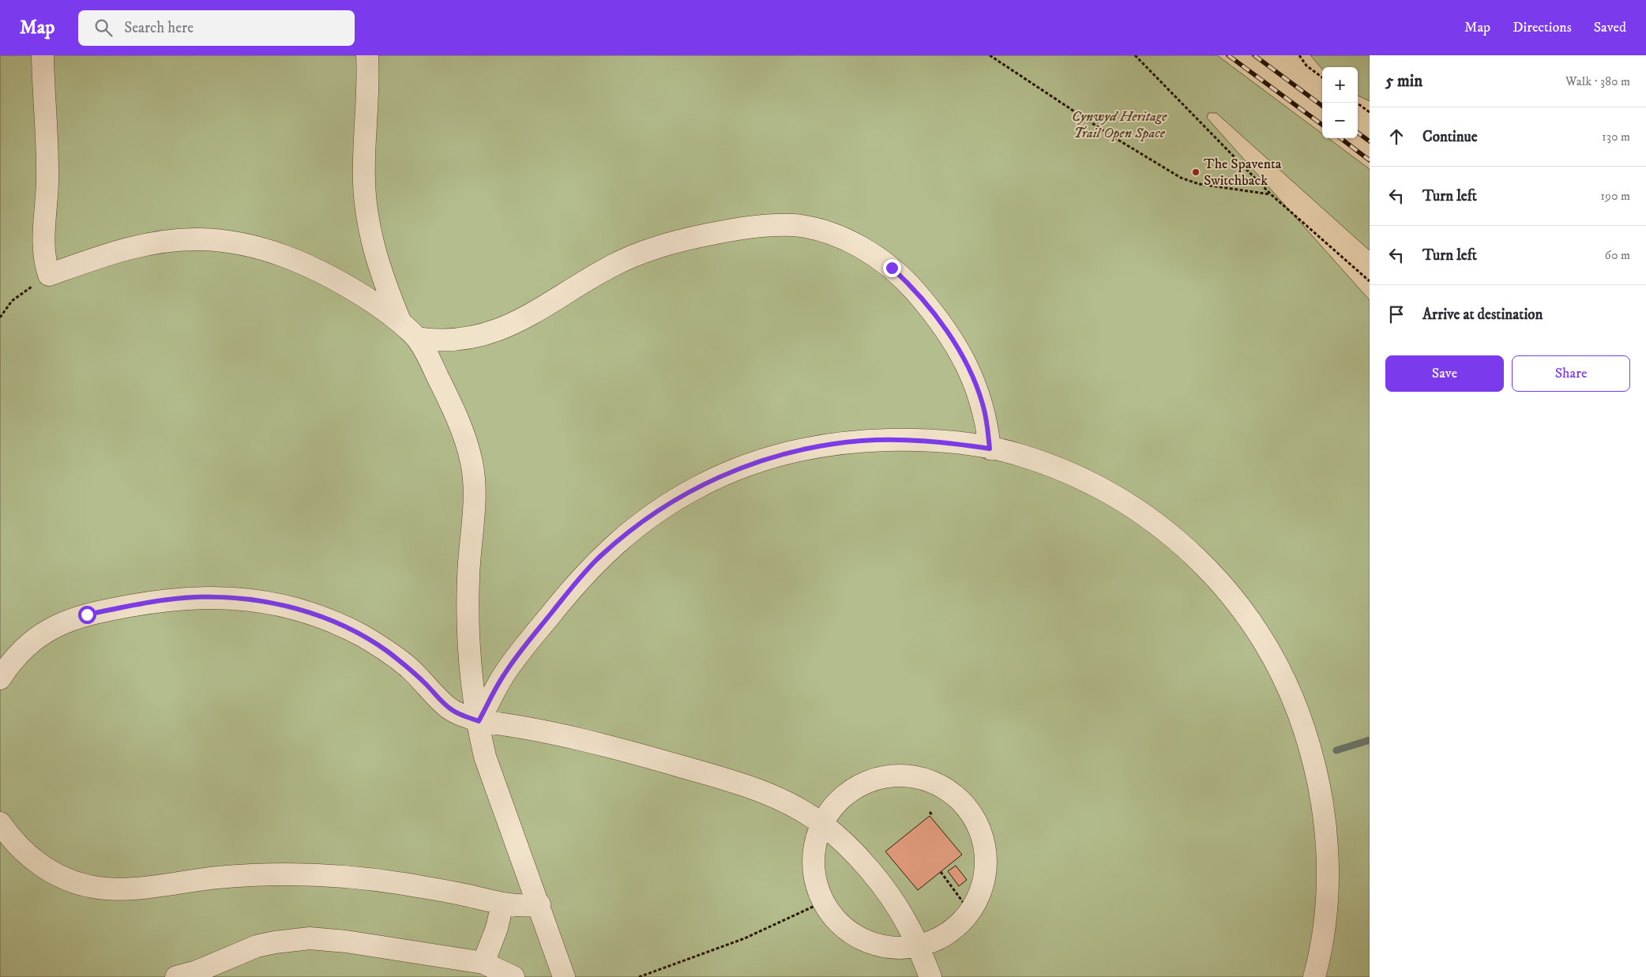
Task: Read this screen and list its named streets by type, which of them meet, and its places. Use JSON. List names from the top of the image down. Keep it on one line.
{"parks":["Cynwyd Heritage Trail Open Space"],"places":["The Spaventa Switchback"],"page":{"header":"Map","search":"Search here","nav":["Map","Directions","Saved"],"heading":["5 min","Walk · 380 m"],"map_buttons":["+","−"],"list":[["Continue","130 m"],["Turn left","190 m"],["Turn left","60 m"],"Arrive at destination"],"buttons":["Save","Share"]}}
